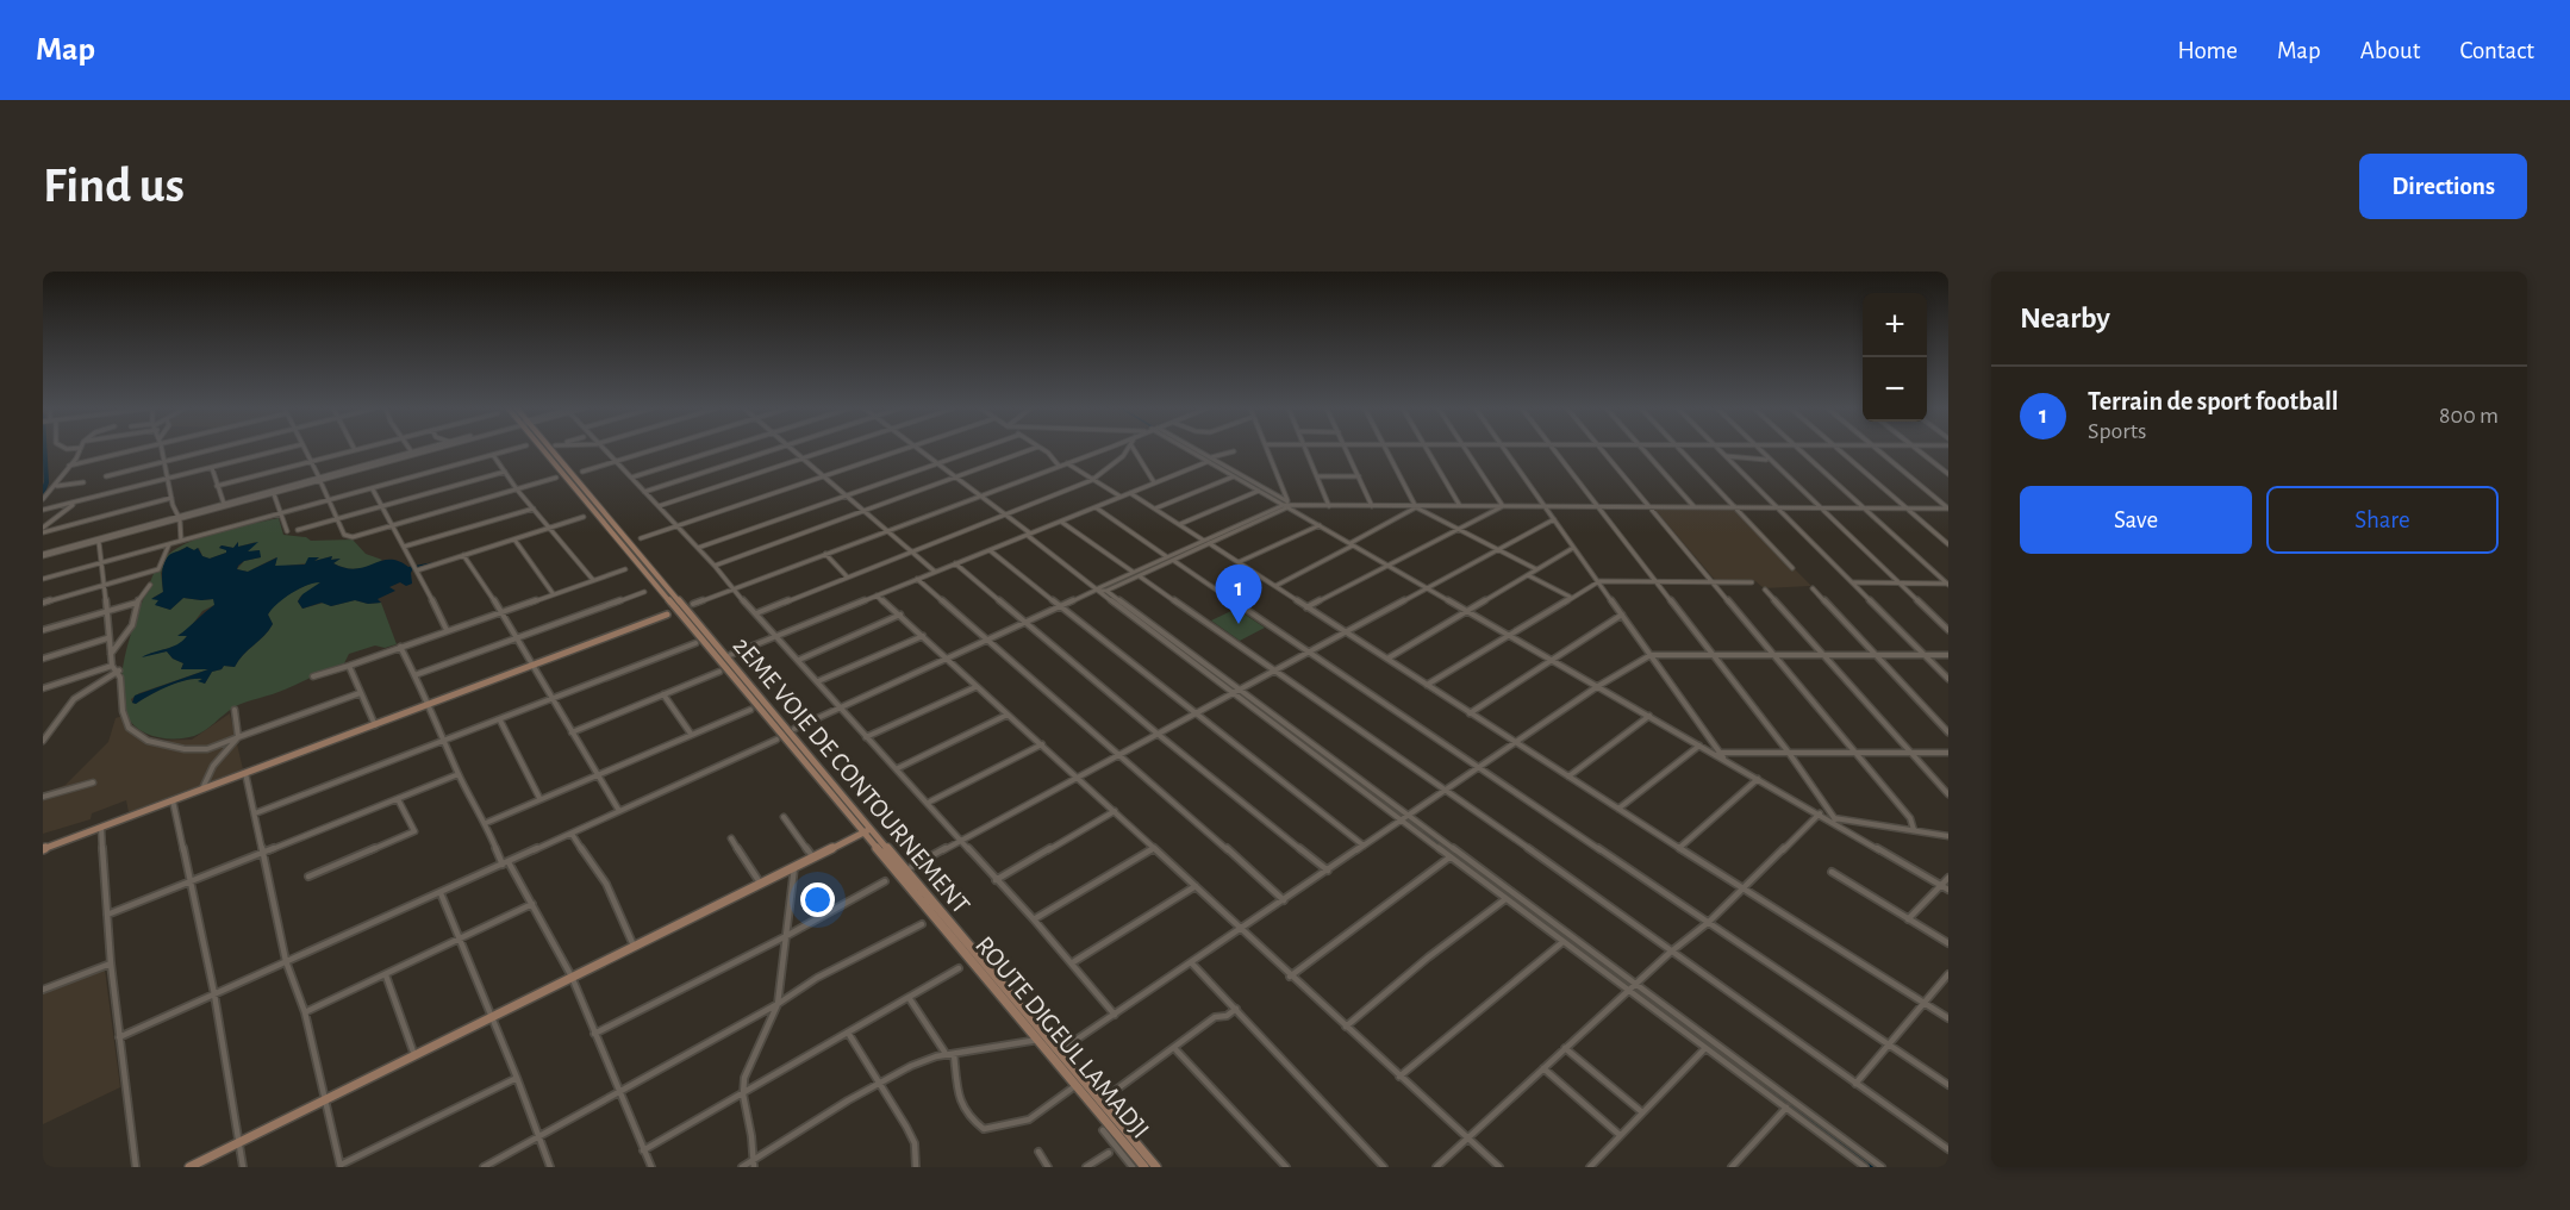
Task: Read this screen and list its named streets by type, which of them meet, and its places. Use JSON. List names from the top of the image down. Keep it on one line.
{"streets":{"main road":["2EME VOIE DE CONTOURNEMENT","ROUTE DIGEUL LAMADJI"]},"crossings":[["2EME VOIE DE CONTOURNEMENT","ROUTE DIGEUL LAMADJI"]],"page":{"header":"Map","nav":["Home","Map","About","Contact"],"buttons":["Directions",["Save","Share"]],"title":"Find us","heading":"Nearby","map_buttons":["+","−"],"list":[{"mark":"1","name":"Terrain de sport football","note":"Sports","value":"800 m"}],"pins":"1"}}
